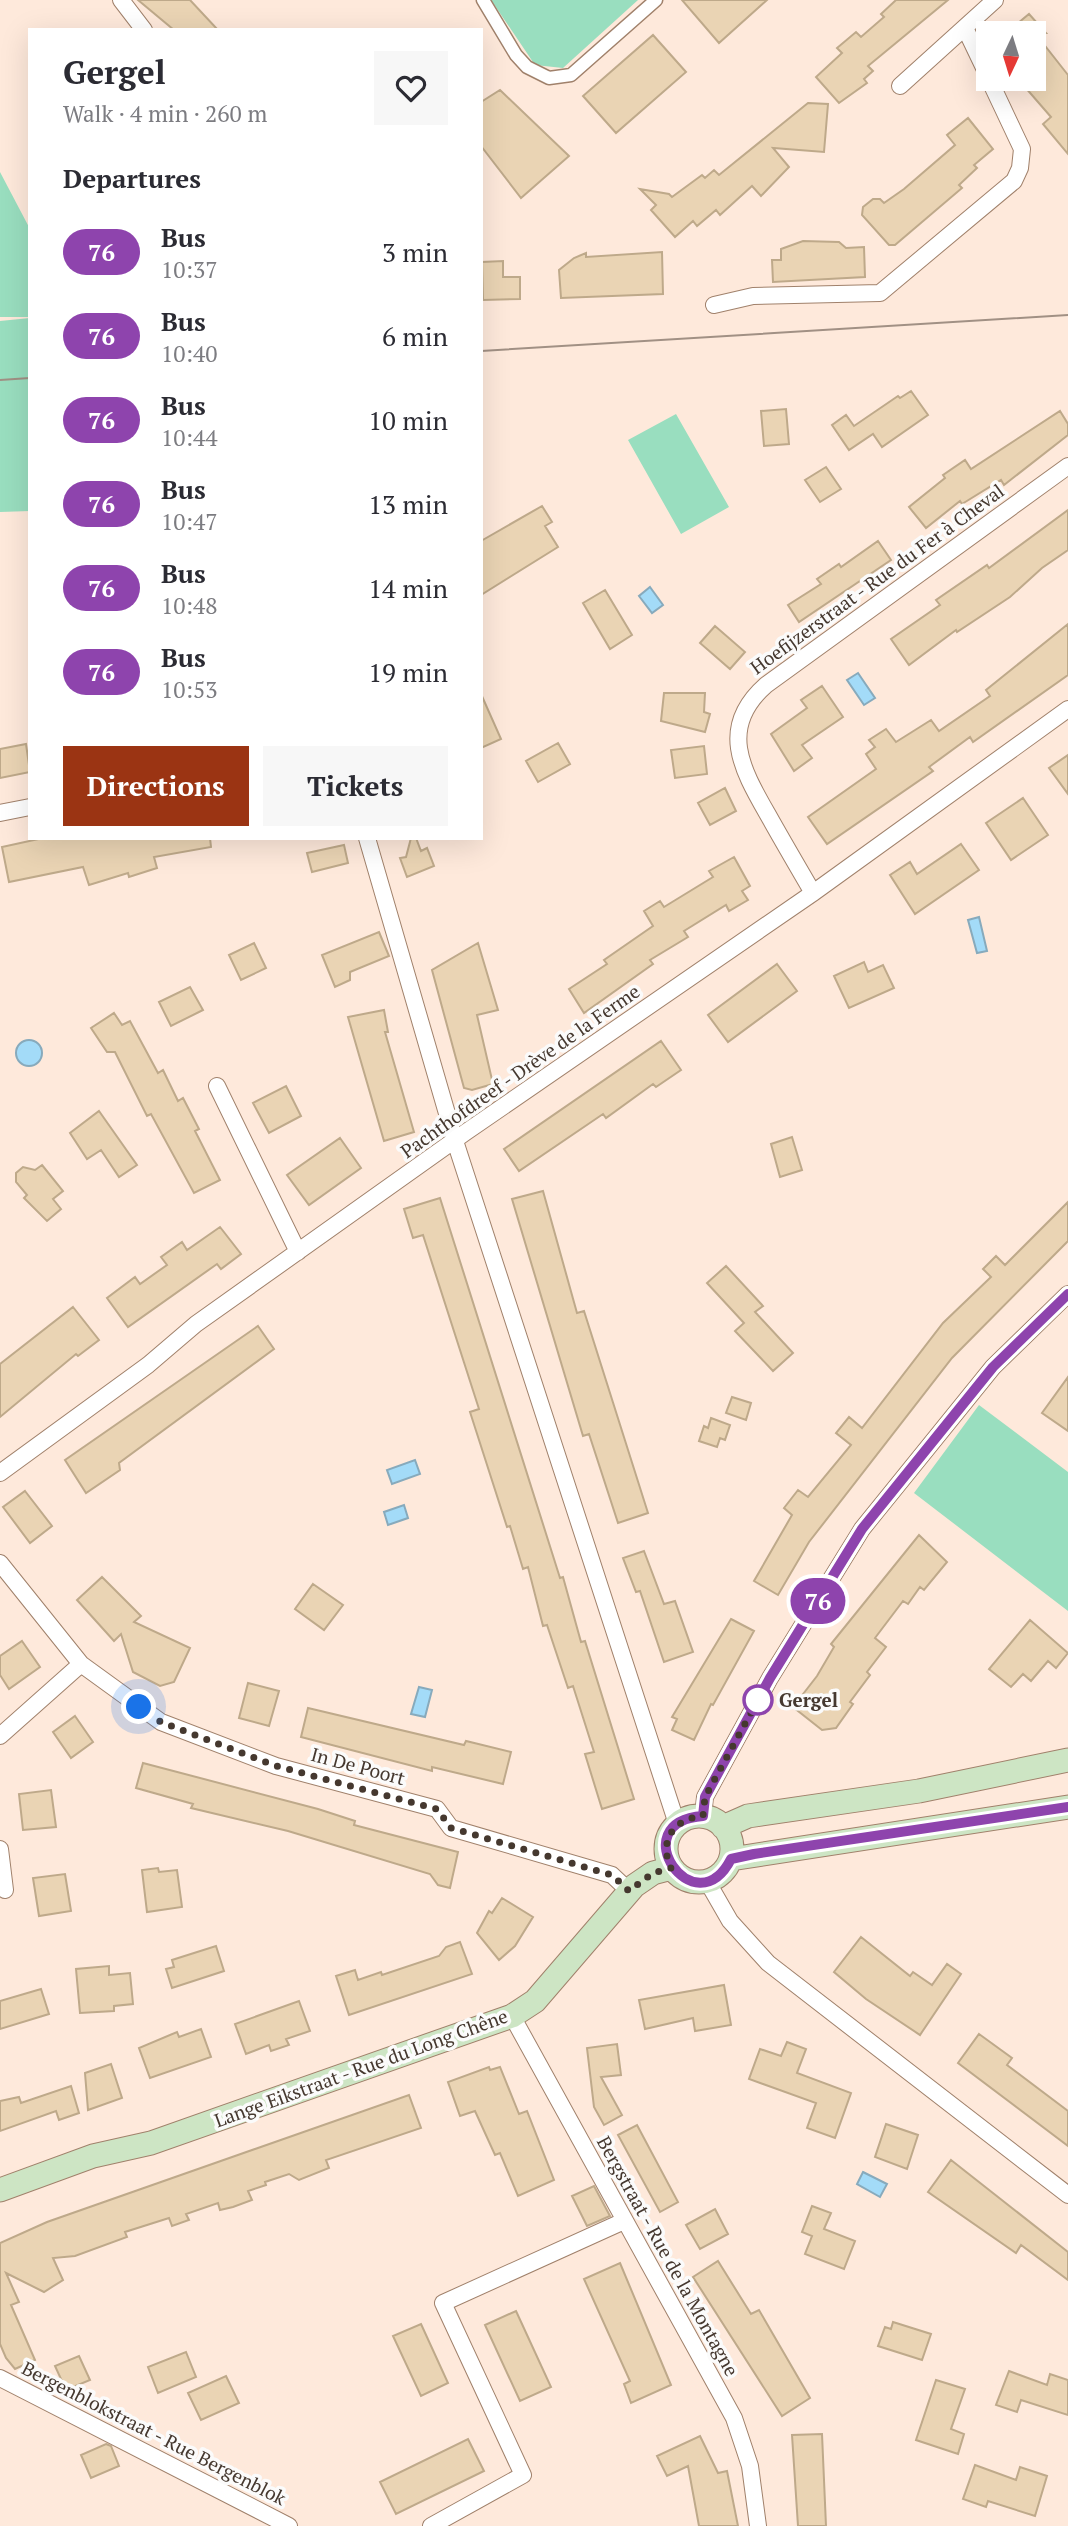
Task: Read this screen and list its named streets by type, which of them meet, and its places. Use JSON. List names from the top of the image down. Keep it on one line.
{"streets":{"main road":["Lange Eikstraat - Rue du Long Chêne"],"street":["Hoefijzerstraat - Rue du Fer à Cheval","Pachthofdreef - Drève de la Ferme","In De Poort","Bergstraat - Rue de la Montagne","Bergenblokstraat - Rue Bergenblok"]},"crossings":[["Hoefijzerstraat - Rue du Fer à Cheval","Pachthofdreef - Drève de la Ferme"],["In De Poort","Lange Eikstraat - Rue du Long Chêne"],["Lange Eikstraat - Rue du Long Chêne","Bergstraat - Rue de la Montagne"]],"places":["Gergel"],"lines":["bus line 76"],"north":"bottom","page":{"on_map":"76","heading":[["Gergel","Walk · 4 min · 260 m"],"Departures"],"list":[{"mark":"76","name":"Bus","note":"10:37","value":"3 min"},{"mark":"76","name":"Bus","note":"10:40","value":"6 min"},{"mark":"76","name":"Bus","note":"10:44","value":"10 min"},{"mark":"76","name":"Bus","note":"10:47","value":"13 min"},{"mark":"76","name":"Bus","note":"10:48","value":"14 min"},{"mark":"76","name":"Bus","note":"10:53","value":"19 min"}],"buttons":["Directions","Tickets"]}}
